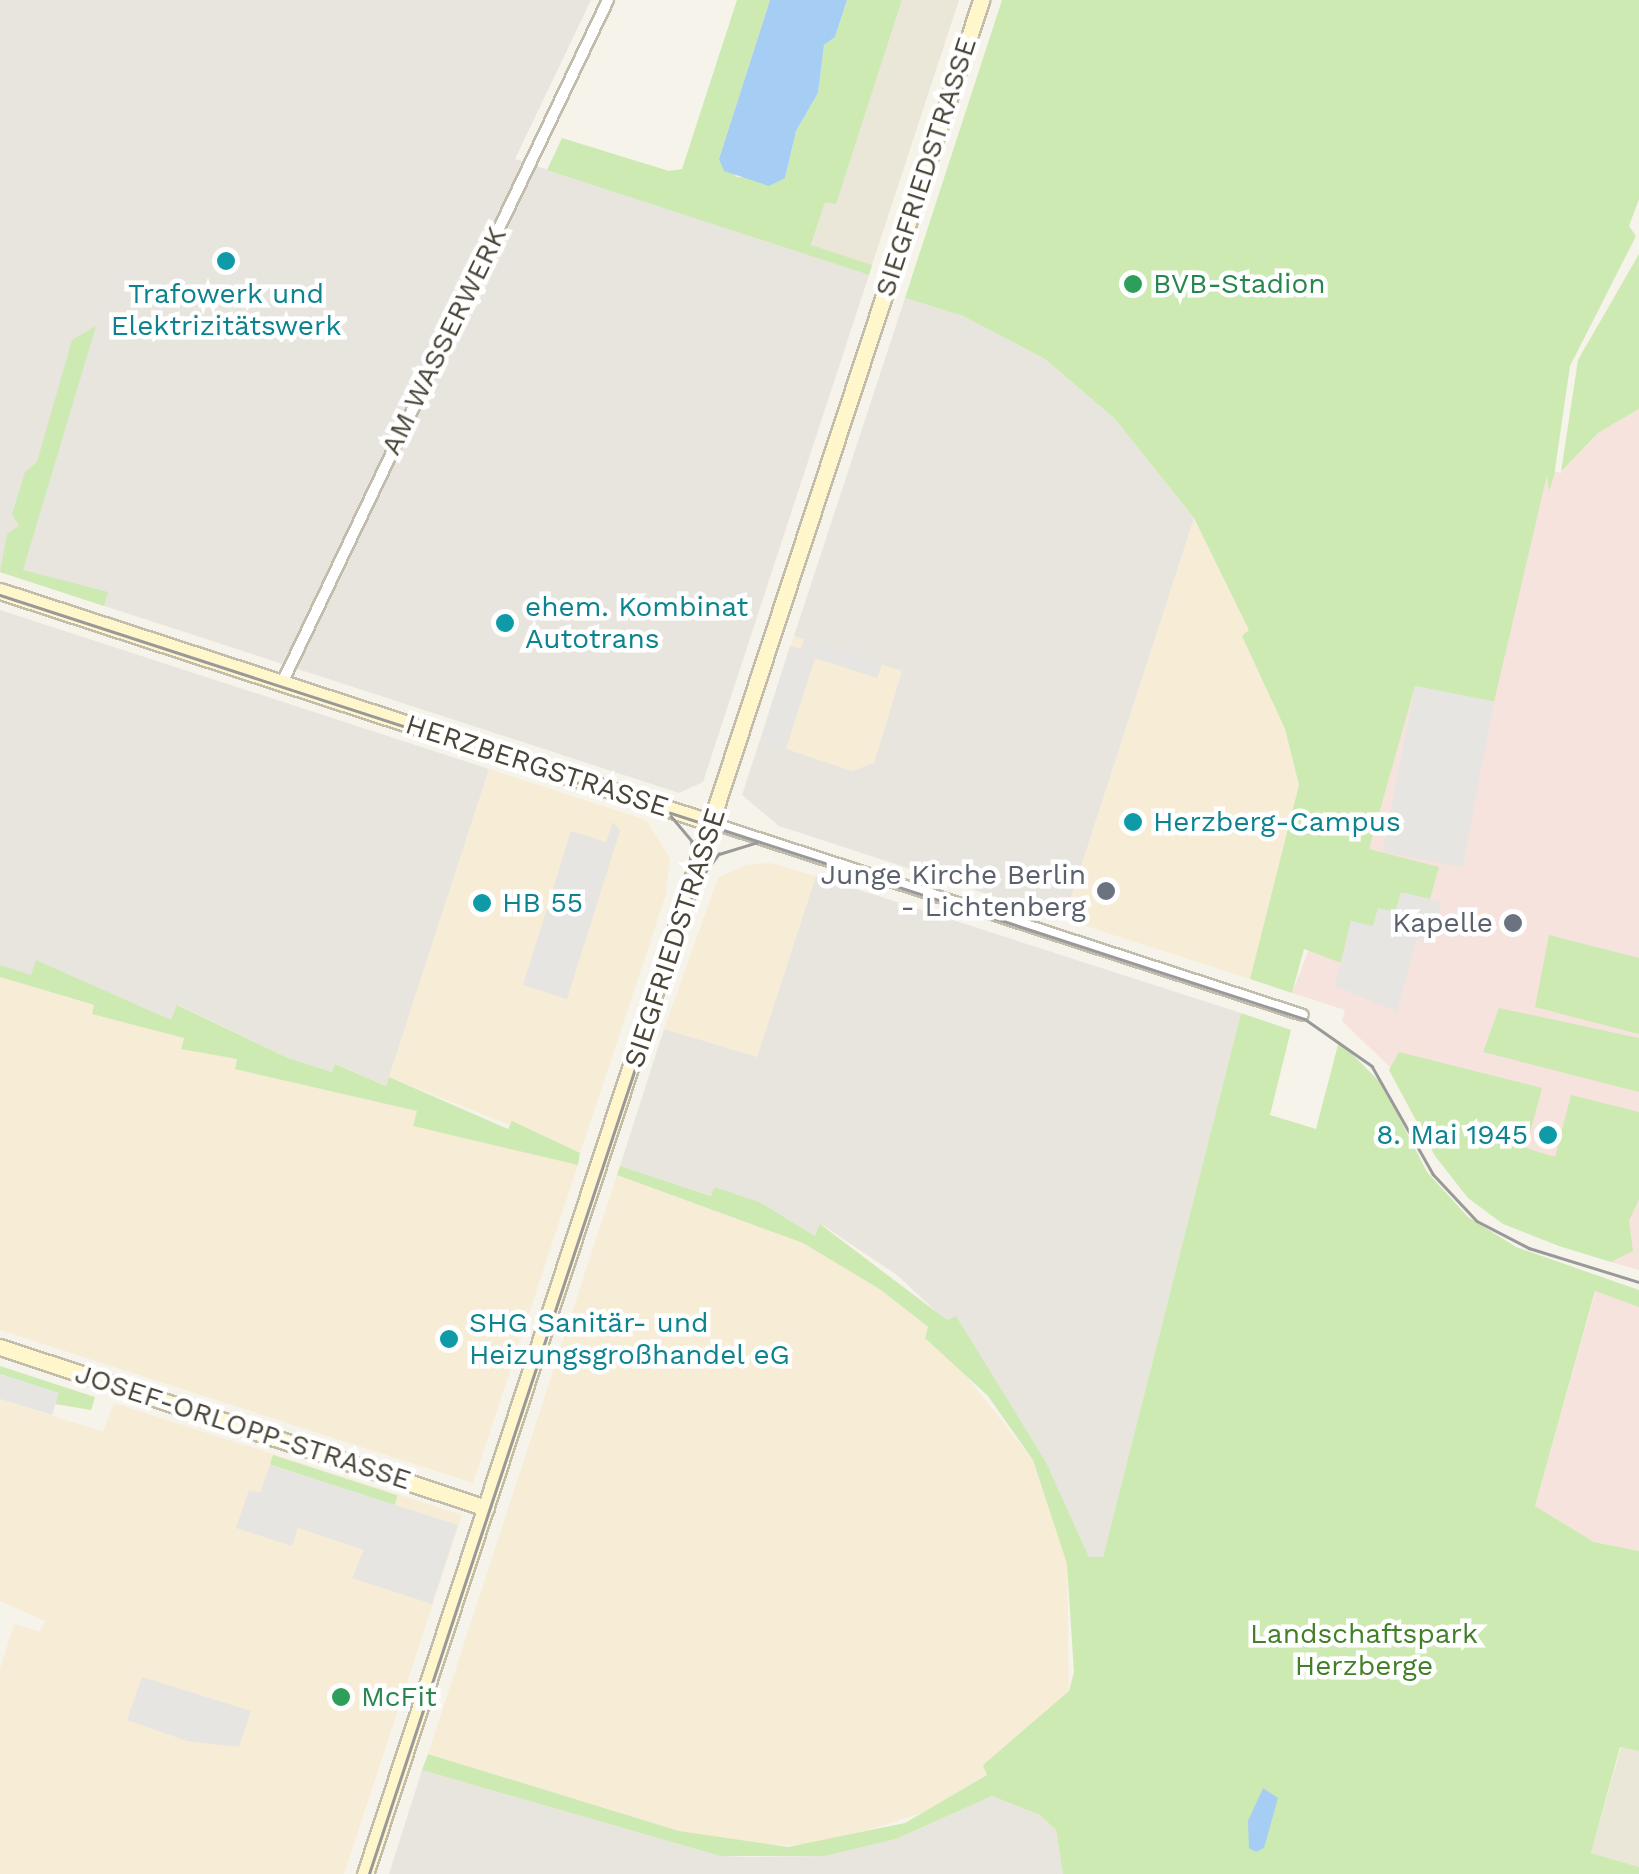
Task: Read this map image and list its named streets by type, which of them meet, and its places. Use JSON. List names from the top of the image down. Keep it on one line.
{"streets":{"street":["SIEGFRIEDSTRASSE","AM WASSERWERK","HERZBERGSTRASSE","JOSEF-ORLOPP-STRASSE"]},"crossings":[["SIEGFRIEDSTRASSE","HERZBERGSTRASSE"],["SIEGFRIEDSTRASSE","JOSEF-ORLOPP-STRASSE"],["AM WASSERWERK","HERZBERGSTRASSE"]],"parks":["Landschaftspark Herzberge"],"places":["Trafowerk und Elektrizitätswerk","BVB-Stadion","ehem. Kombinat Autotrans","Herzberg-Campus","Junge Kirche Berlin - Lichtenberg","HB 55","Kapelle","8. Mai 1945","SHG Sanitär- und Heizungsgroßhandel eG","McFit"]}
